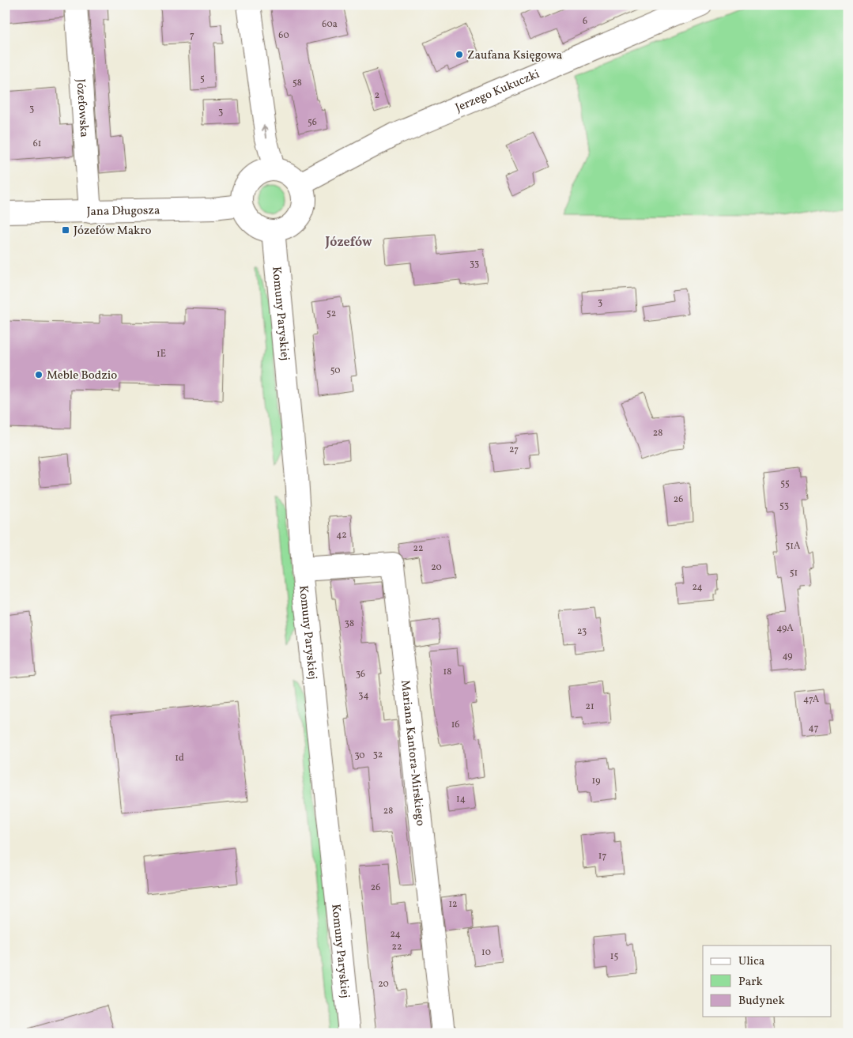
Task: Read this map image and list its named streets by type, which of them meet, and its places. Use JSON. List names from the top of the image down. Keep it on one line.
{"streets":{"street":["Jerzego Kukuczki","Józefowska","Jana Długosza","Komuny Paryskiej","Mariana Kantora-Mirskiego"]},"crossings":[["Jerzego Kukuczki","Jana Długosza"],["Jerzego Kukuczki","Komuny Paryskiej"],["Józefowska","Jana Długosza"],["Jana Długosza","Komuny Paryskiej"],["Komuny Paryskiej","Mariana Kantora-Mirskiego"]],"districts":["Józefów"],"places":{"other":["Zaufana Księgowa","Meble Bodzio"],"transit":["Józefów Makro"]},"house_numbers":["6","60a","7","60","5","58","2","3","3","56","61","33","3","52","1E","50","28","27","55","26","53","42","51A","22","20","51","24","38","49A","23","49","18","36","34","47A","21","16","47","32","30","1d","19","14","28","17","26","12","24","22","10","15","20"],"legend":["Ulica","Park","Budynek"]}
